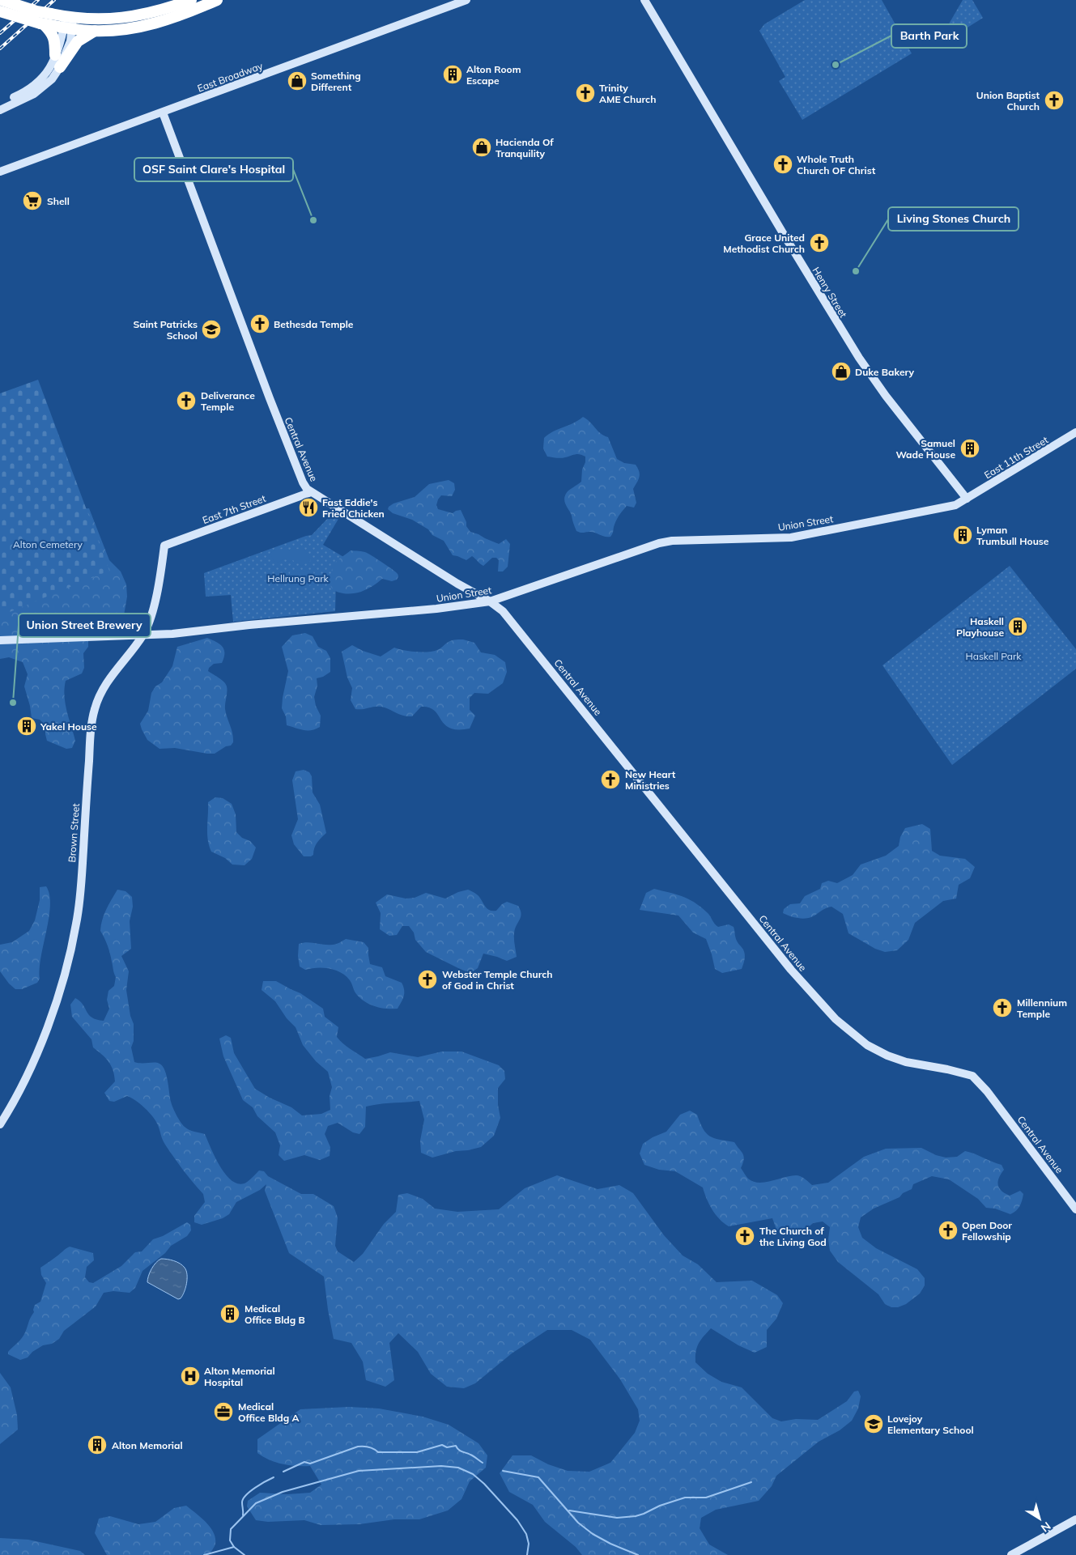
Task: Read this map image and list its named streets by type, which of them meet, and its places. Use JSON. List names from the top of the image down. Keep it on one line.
{"streets":{"street":["East Broadway","Henry Street","Central Avenue","East 11th Street","East 7th Street","Union Street","Brown Street"]},"crossings":[["East Broadway","Central Avenue"],["Henry Street","East 11th Street"],["Henry Street","Union Street"],["Central Avenue","East 7th Street"],["Central Avenue","Union Street"],["East 11th Street","Union Street"],["East 7th Street","Brown Street"],["Union Street","Brown Street"]],"parks":["Alton Cemetery","Hellrung Park","Haskell Park"],"places":{"other":["Barth Park","OSF Saint Clare's Hospital","Living Stones Church","Union Street Brewery"],"building":["Alton Room Escape","Samuel Wade House","Lyman Trumbull House","Haskell Playhouse","Yakel House","Medical Office Bldg B","Alton Memorial"],"shop":["Something Different","Hacienda Of Tranquility","Duke Bakery"],"church":["Trinity AME Church","Union Baptist Church","Whole Truth Church OF Christ","Grace United Methodist Church","Bethesda Temple","Deliverance Temple","New Heart Ministries","Webster Temple Church of God in Christ","Millennium Temple","Open Door Fellowship","The Church of the Living God"],"supermarket":["Shell"],"school or university":["Saint Patricks School","Lovejoy Elementary School"],"restaurant":["Fast Eddie's Fried Chicken"],"hospital":["Alton Memorial Hospital"],"office":["Medical Office Bldg A"]},"north":"bottom right"}
